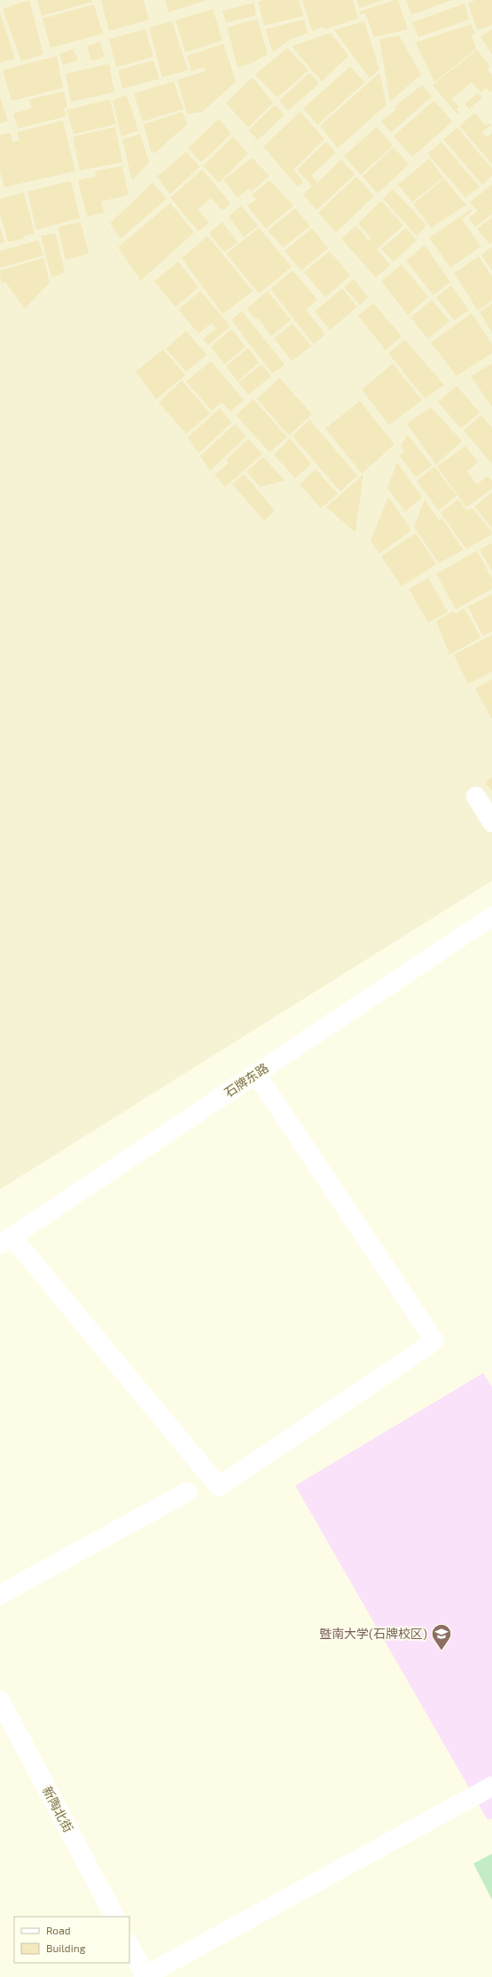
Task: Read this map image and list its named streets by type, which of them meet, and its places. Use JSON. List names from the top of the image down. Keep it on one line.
{"streets":{"street":["石牌东路","新陶北街"]},"places":{"school or university":["暨南大学(石牌校区)"]},"legend":["Road","Building"]}
